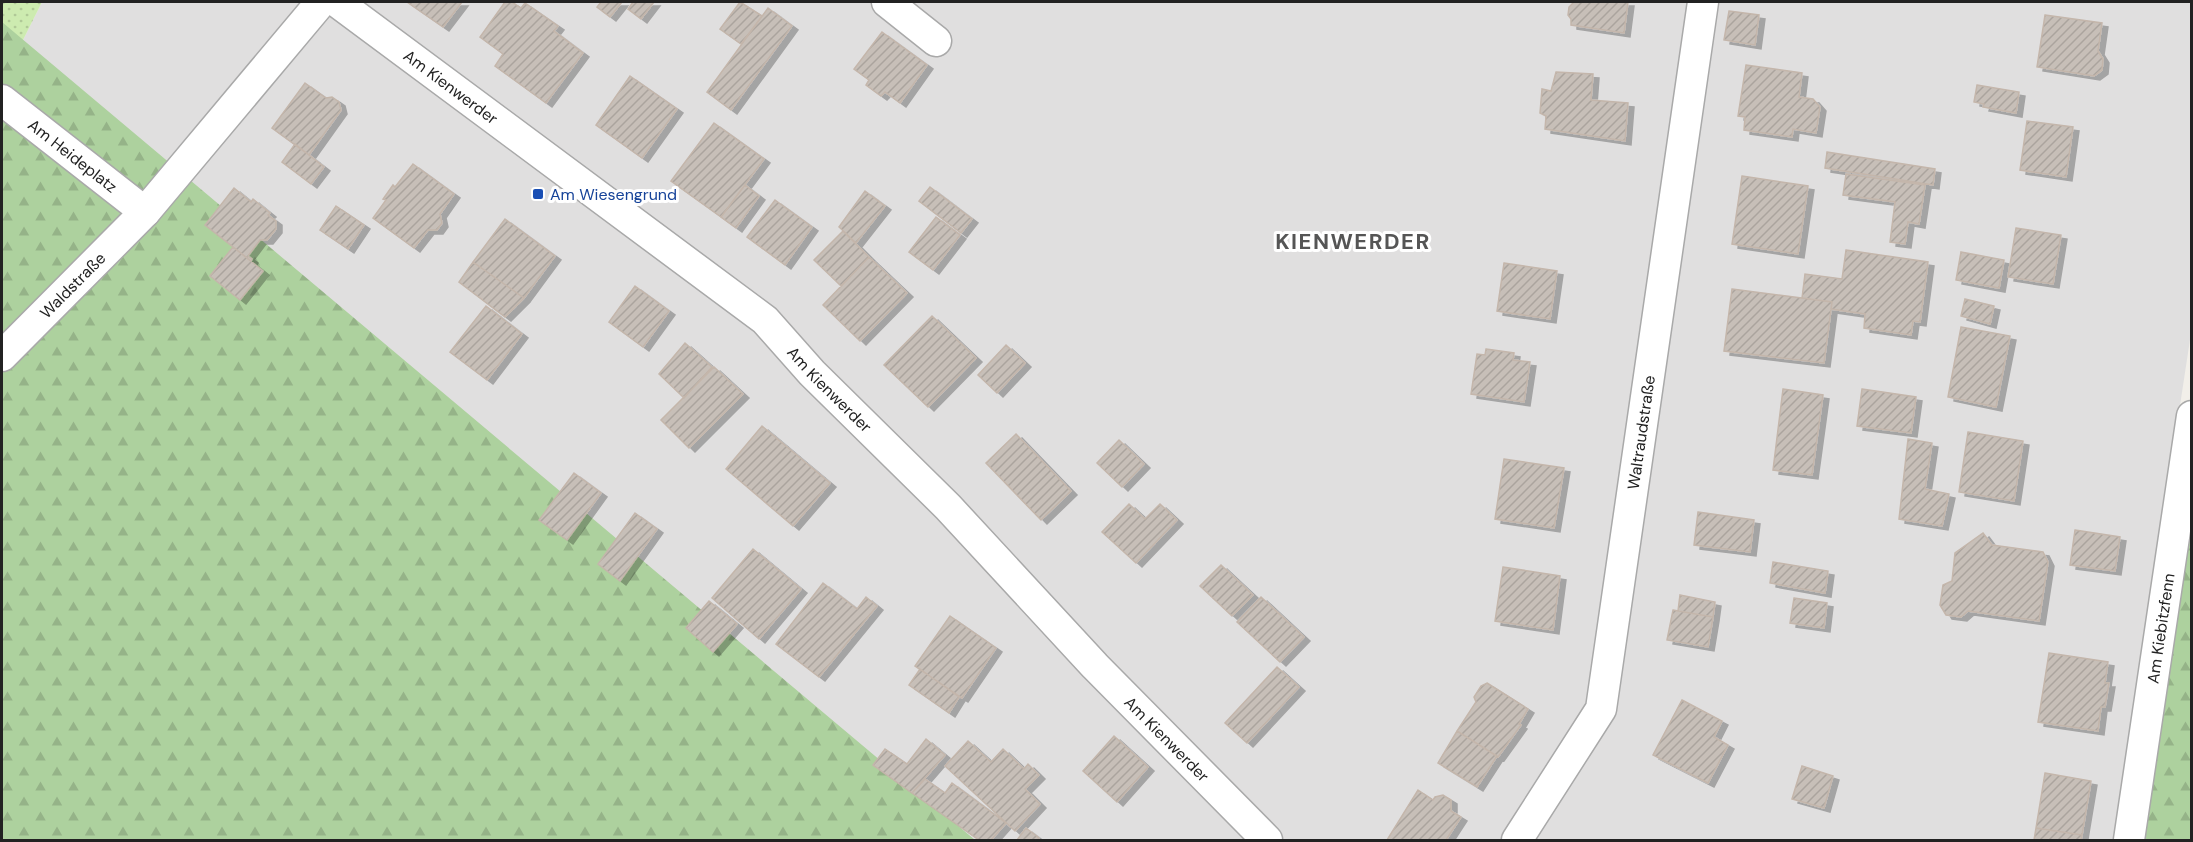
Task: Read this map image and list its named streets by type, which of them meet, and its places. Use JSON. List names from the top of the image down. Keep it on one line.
{"streets":{"street":["Am Kienwerder","Am Heideplatz","Waldstraße","Waltraudstraße","Am Kiebitzfenn"]},"crossings":[["Am Heideplatz","Waldstraße"]],"districts":["KIENWERDER"],"places":{"transit":["Am Wiesengrund"]}}
